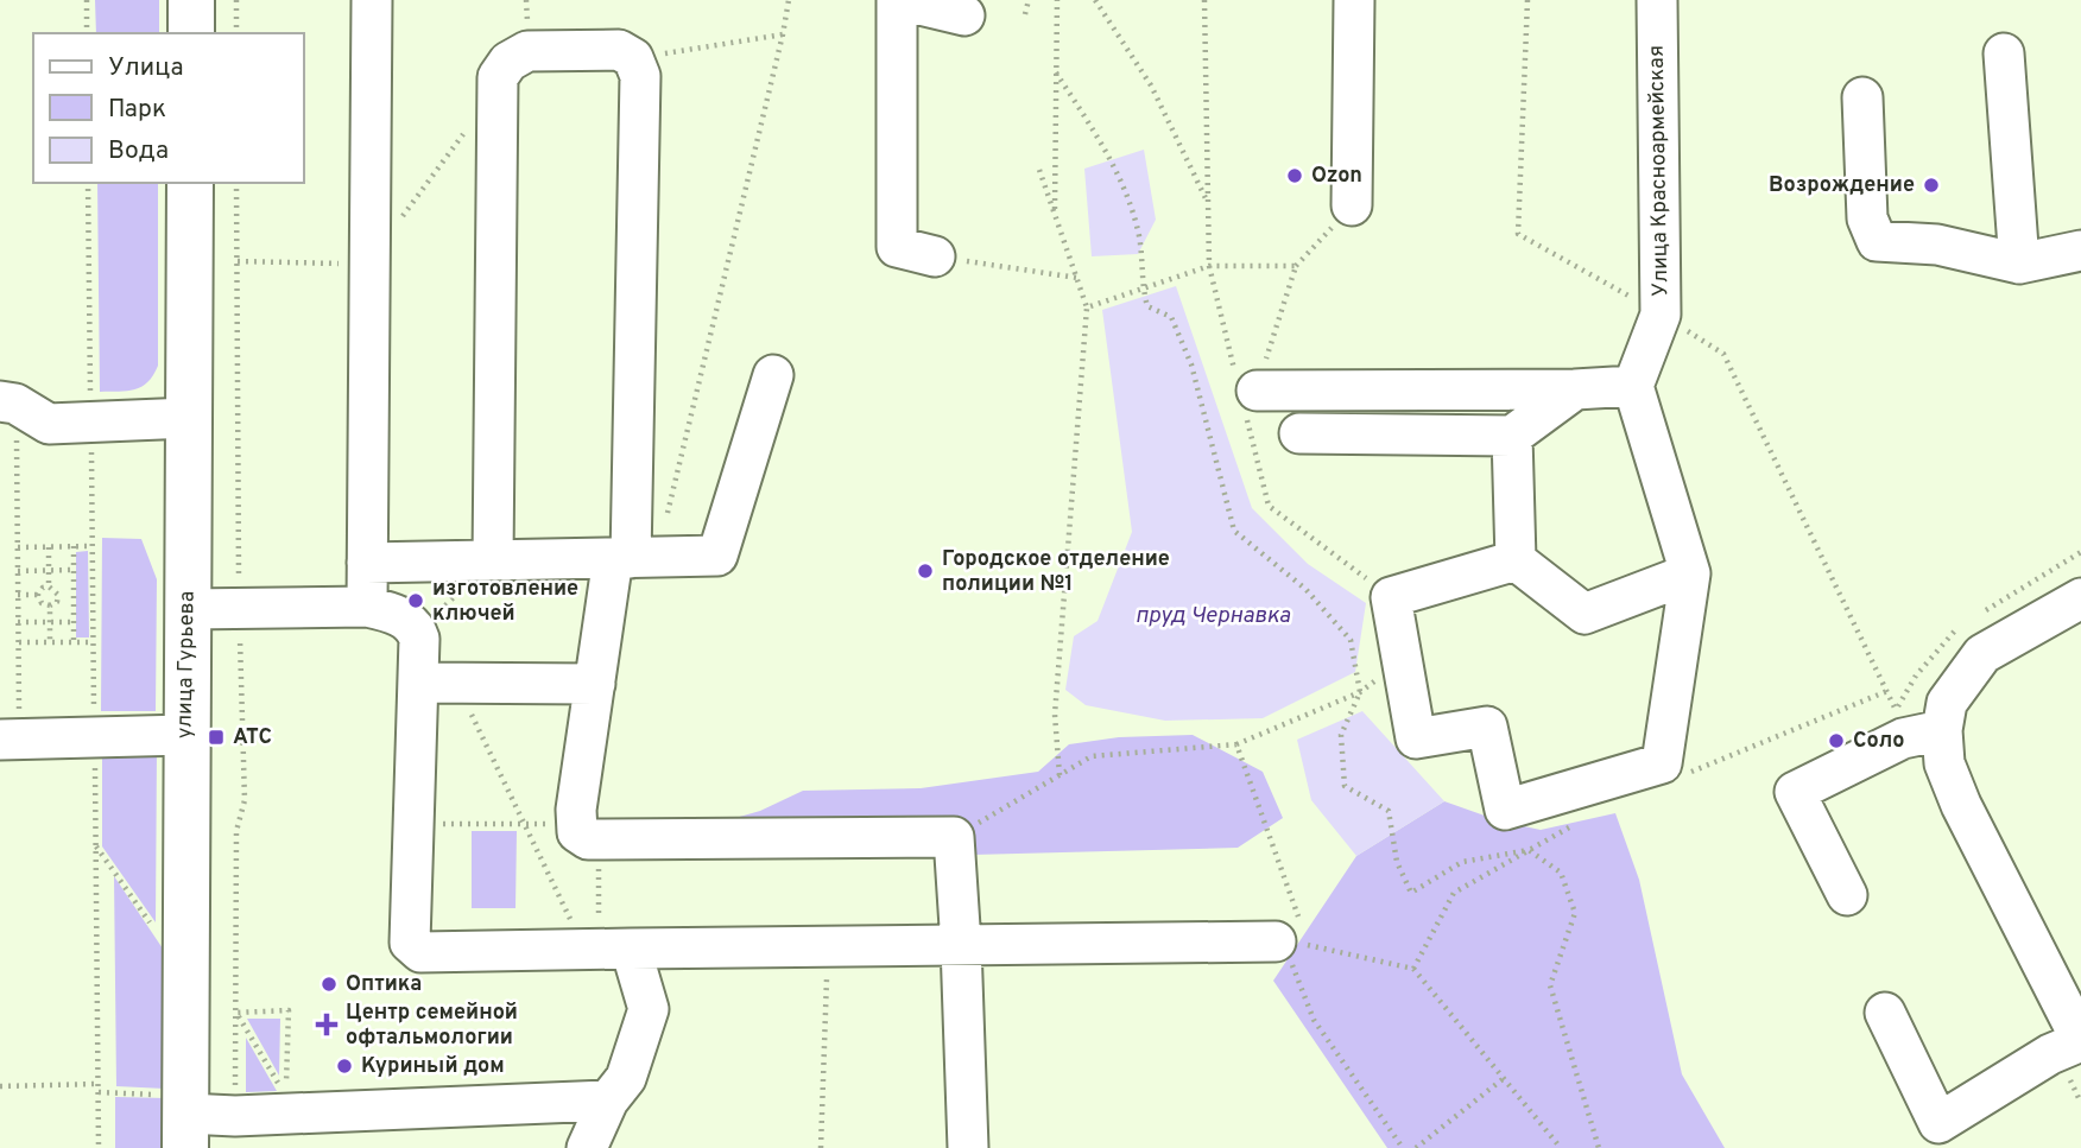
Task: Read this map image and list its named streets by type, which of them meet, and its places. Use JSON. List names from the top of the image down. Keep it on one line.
{"streets":{"main road":["улица Гурьева"],"street":["Улица Красноармейская"]},"water":["пруд Чернавка"],"places":{"other":["Ozon","Возрождение","Городское отделение полиции №1","изготовление ключей","Соло","Оптика","Куриный дом"],"transit":["АТС"],"health":["Центр семейной офтальмологии"]},"legend":["Улица","Парк","Вода"]}
